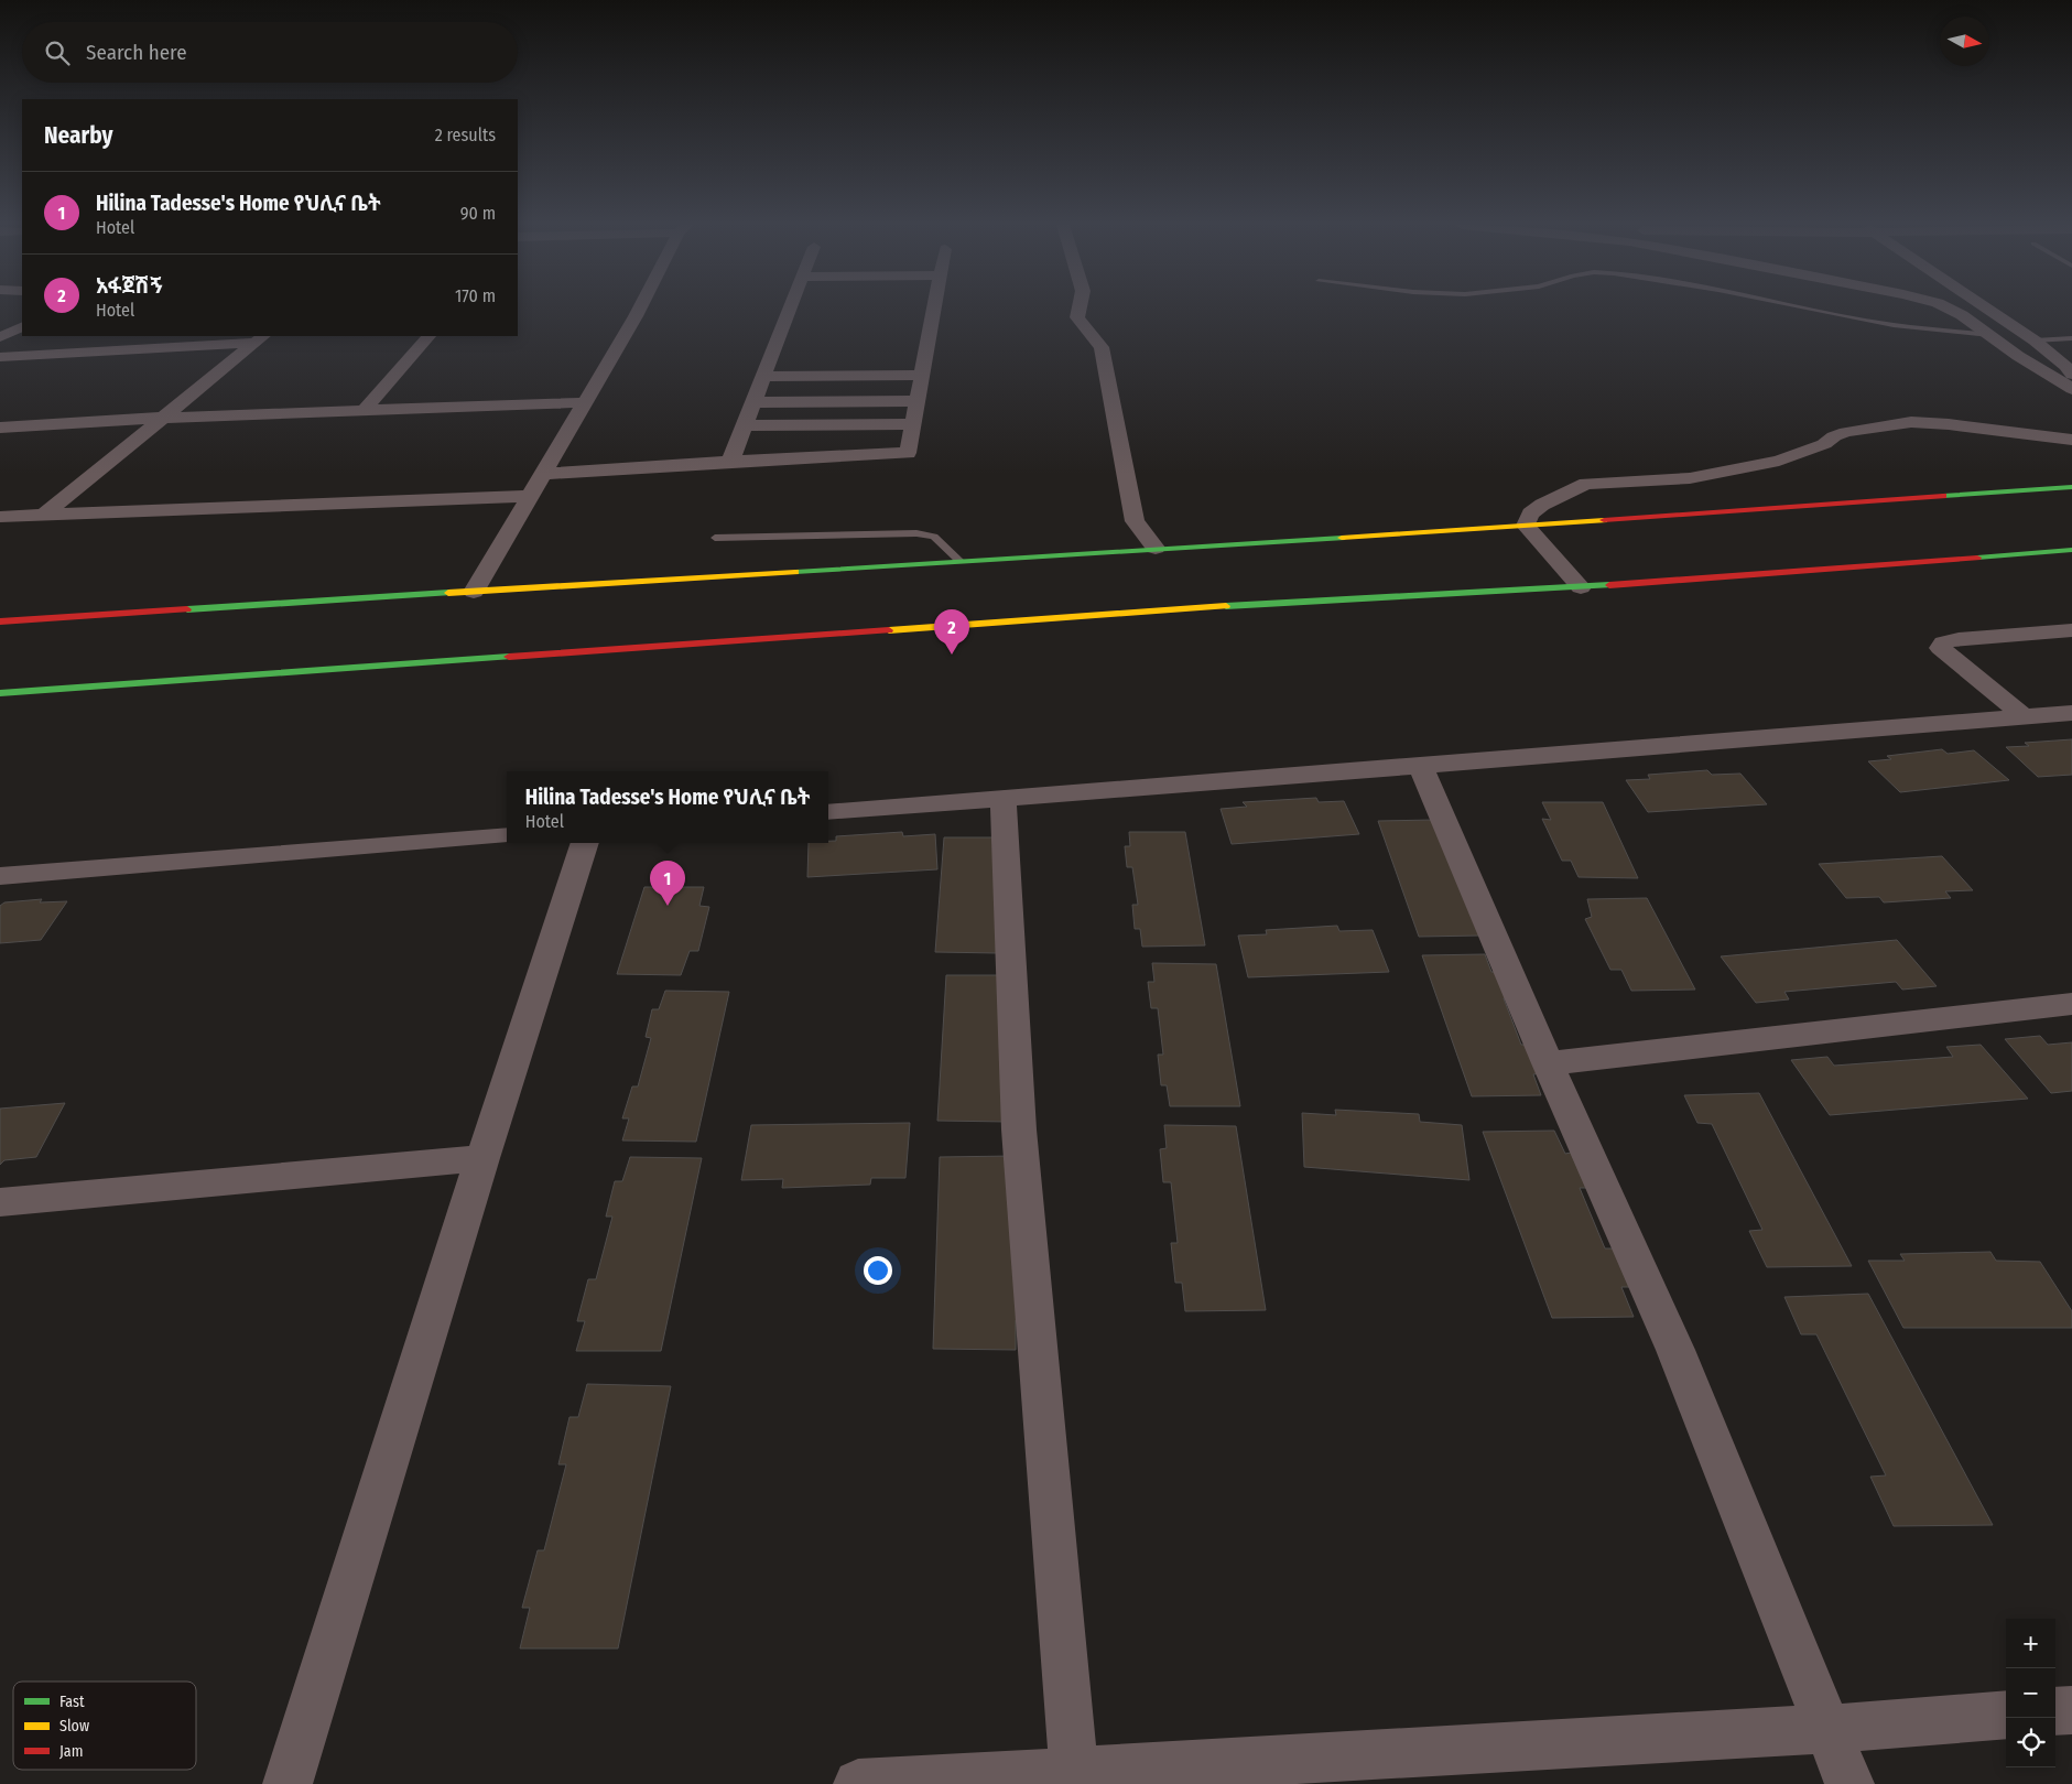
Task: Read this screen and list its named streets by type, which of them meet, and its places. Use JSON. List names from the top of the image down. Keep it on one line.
{"legend":["Fast","Slow","Jam"],"north":"right","page":{"search":"Search here","heading":["Nearby","2 results"],"list":[{"mark":"1","name":"Hilina Tadesse's Home የህሊና ቤት","note":"Hotel","value":"90 m"},{"mark":"2","name":"አፋጀሽኝ","note":"Hotel","value":"170 m"}],"pins":["2","1"],"popup":["Hilina Tadesse's Home የህሊና ቤት","Hotel"],"map_buttons":["+","−"]}}
